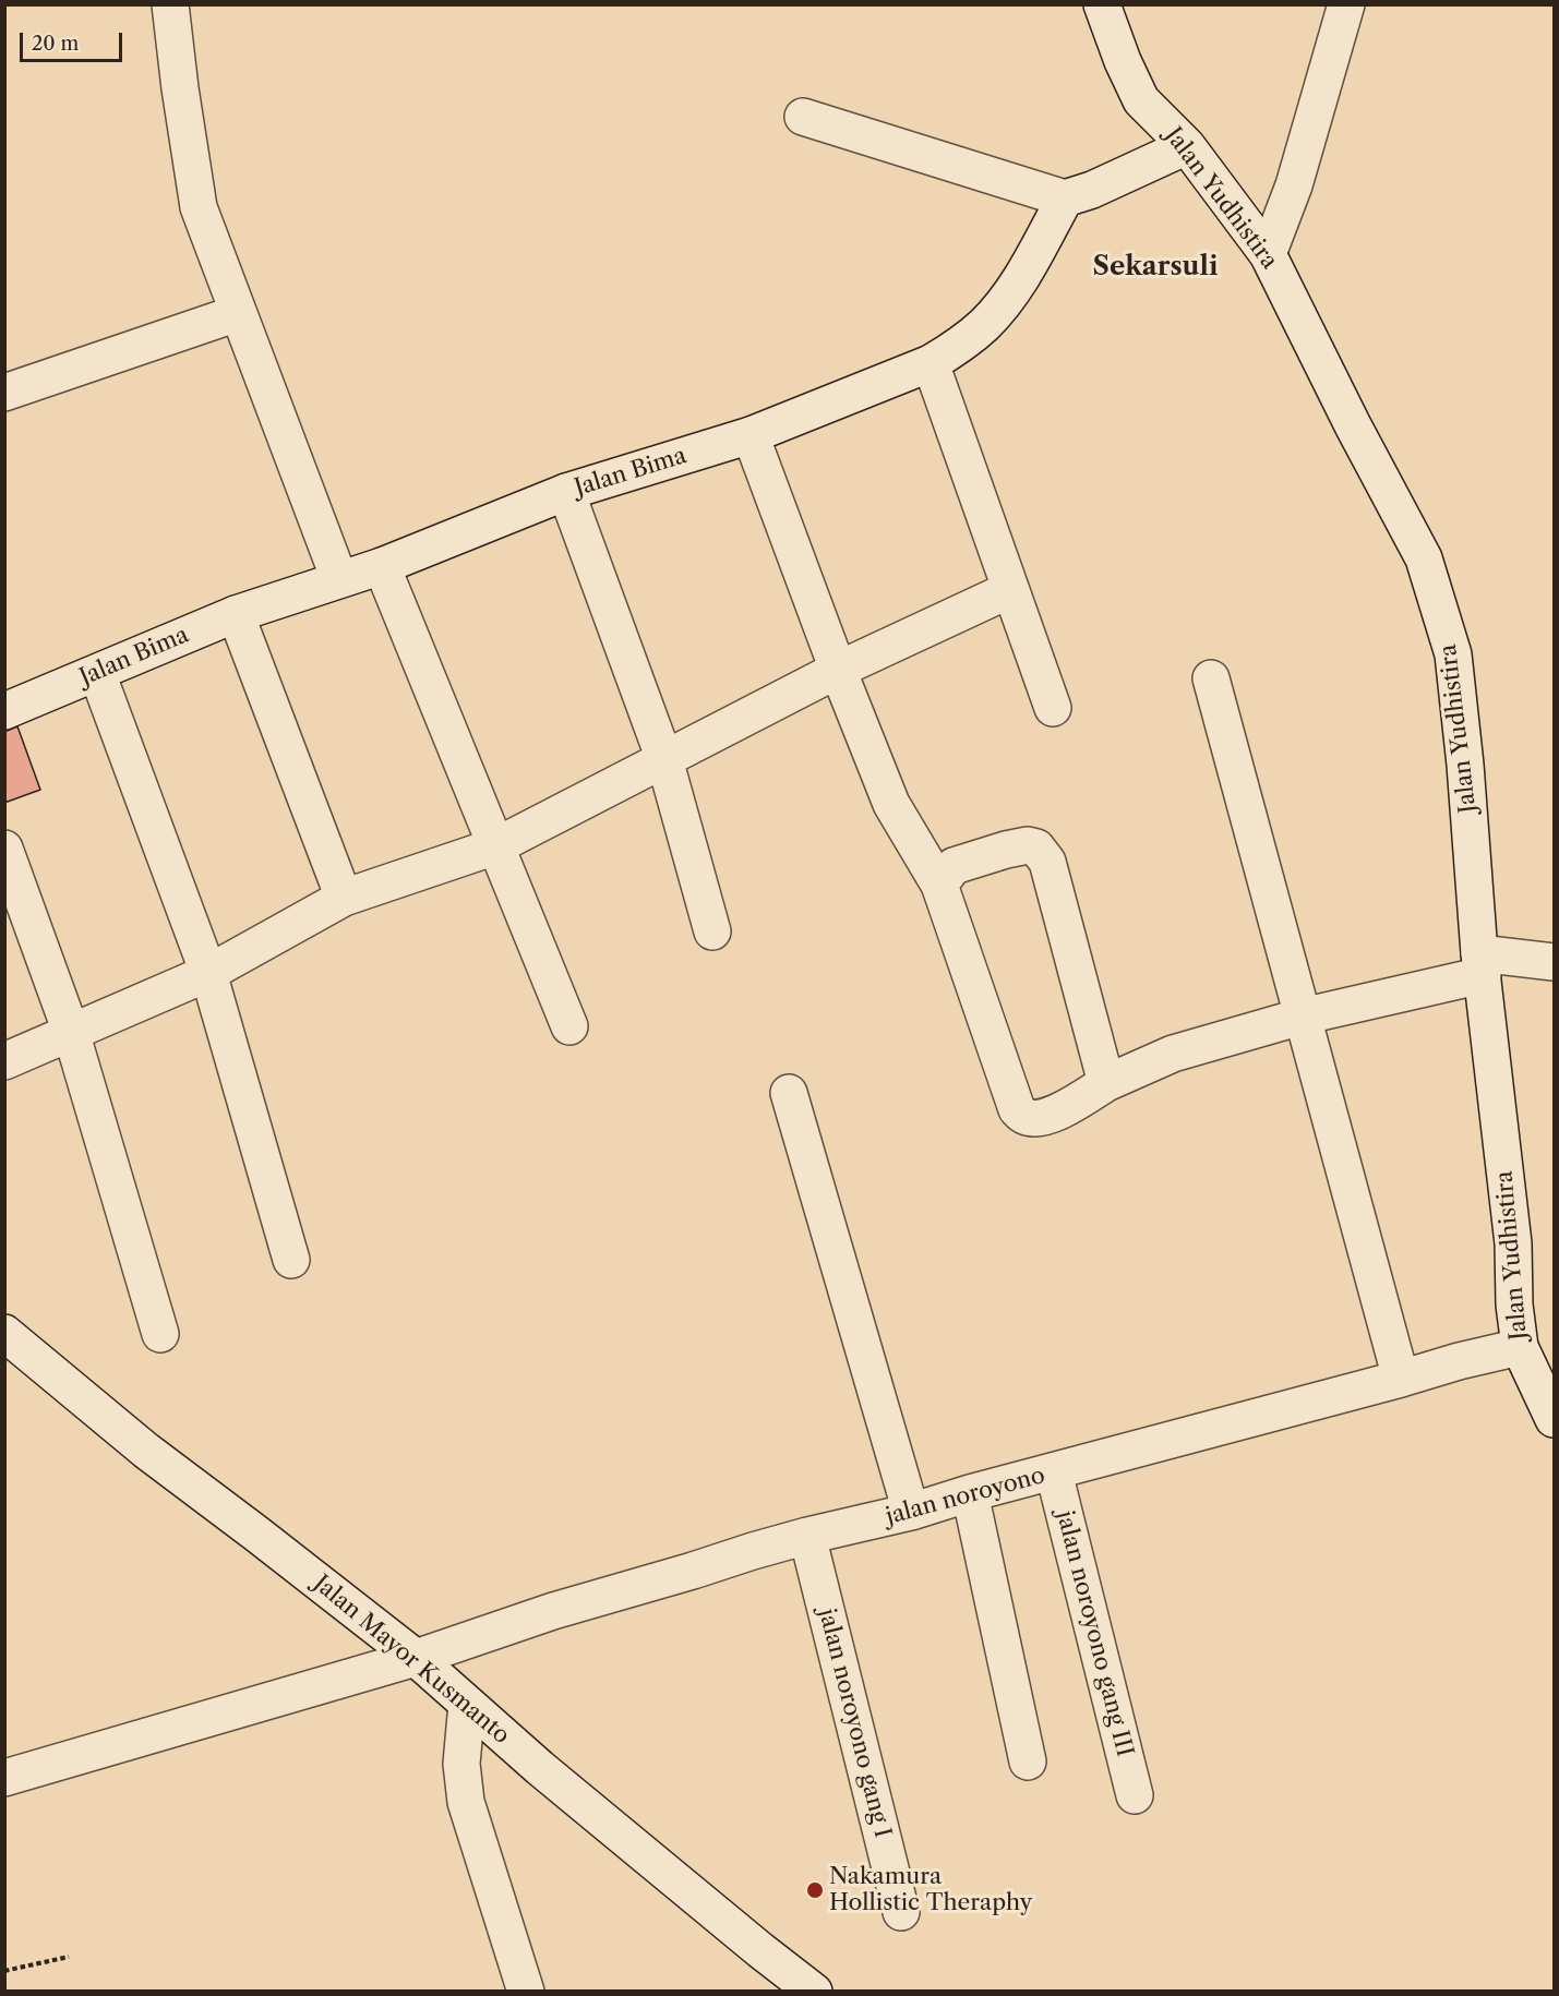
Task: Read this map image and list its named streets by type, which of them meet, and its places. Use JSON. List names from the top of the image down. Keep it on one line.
{"streets":{"street":["Jalan Yudhistira","Jalan Bima","jalan noroyono","jalan noroyono gang III","Jalan Mayor Kusmanto","jalan noroyono gang I"]},"crossings":[["Jalan Yudhistira","jalan noroyono"],["jalan noroyono","jalan noroyono gang III"],["jalan noroyono","Jalan Mayor Kusmanto"],["jalan noroyono","jalan noroyono gang I"]],"districts":["Sekarsuli"],"places":["Nakamura Hollistic Theraphy"],"scale_bar":"20 m"}
